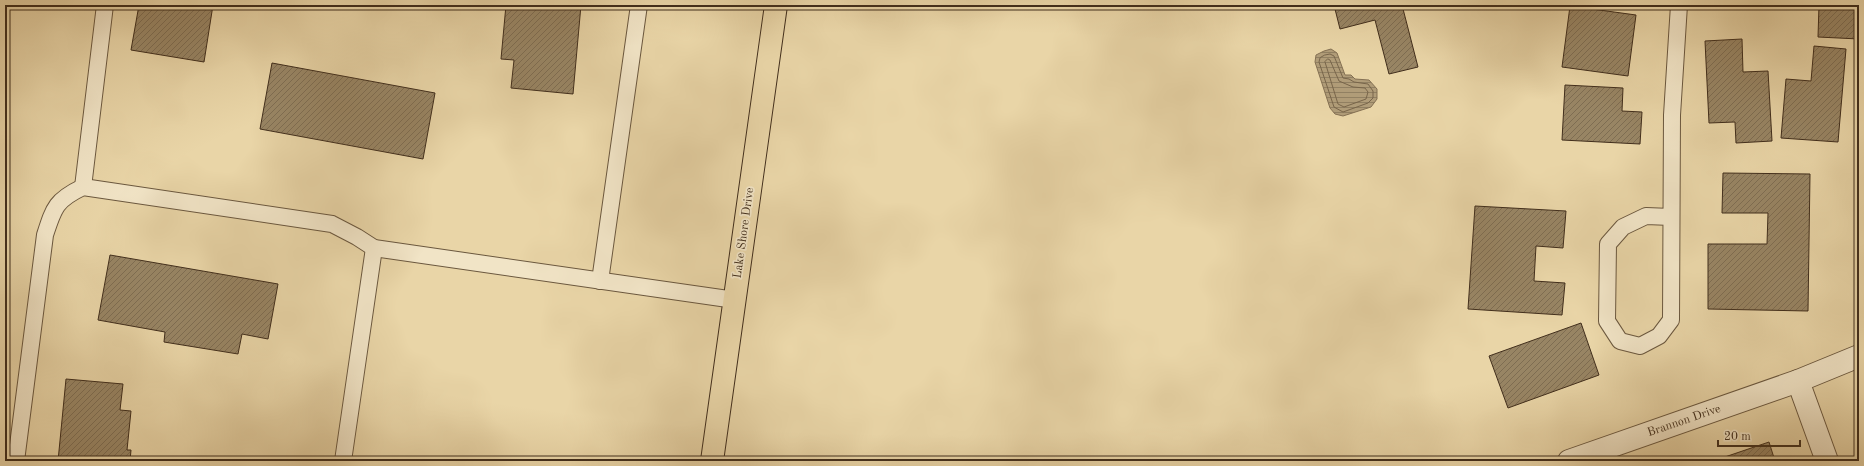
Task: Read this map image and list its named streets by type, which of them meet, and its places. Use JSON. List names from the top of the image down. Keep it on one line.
{"streets":{"main road":["Lake Shore Drive"],"street":["Brannon Drive"]},"scale_bar":"20 m"}
